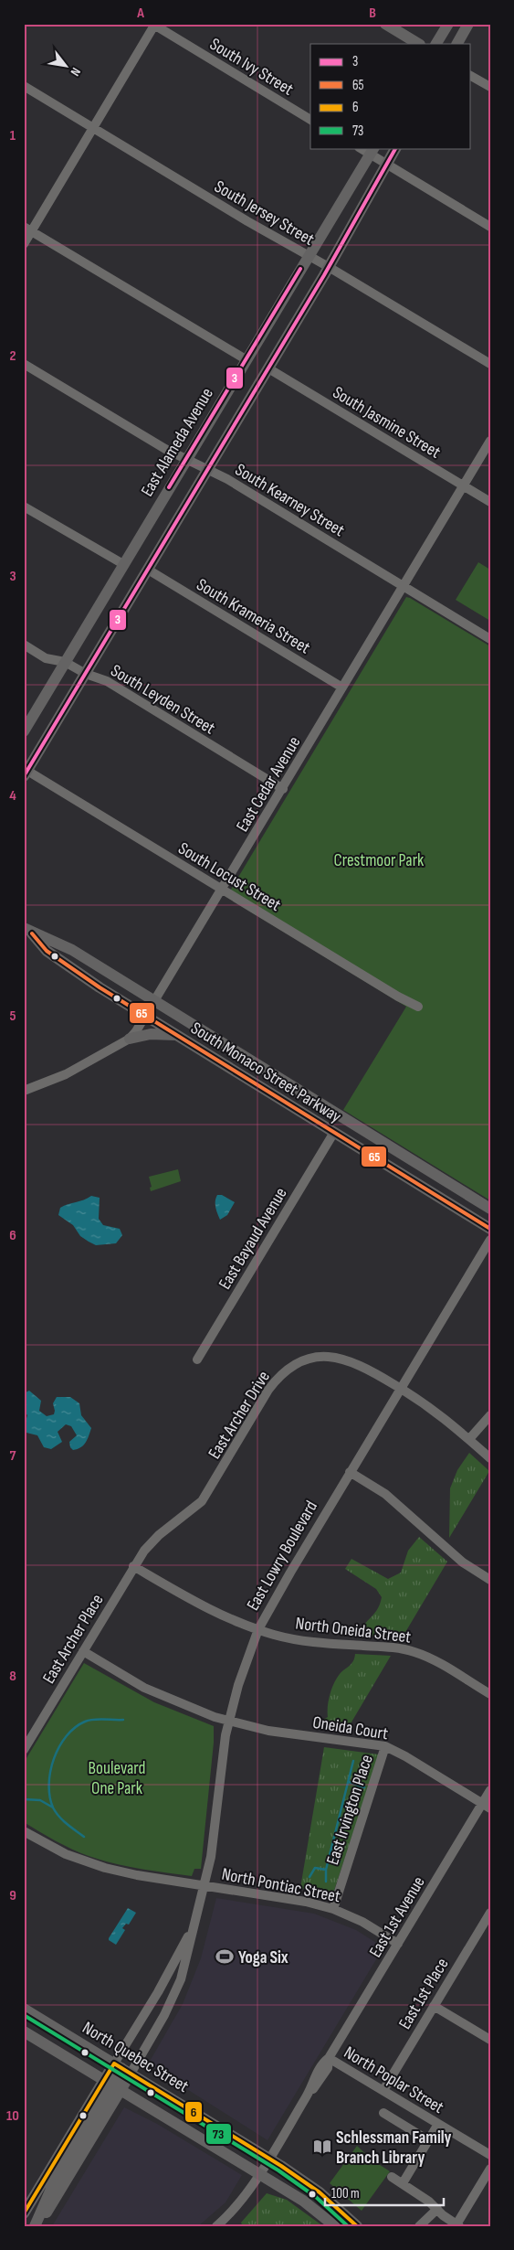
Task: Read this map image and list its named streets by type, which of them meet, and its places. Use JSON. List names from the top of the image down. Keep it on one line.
{"streets":{"main road":["East Alameda Avenue","South Monaco Street Parkway","East Lowry Boulevard","North Quebec Street"],"street":["South Ivy Street","South Jersey Street","South Jasmine Street","South Kearney Street","South Krameria Street","South Leyden Street","East Cedar Avenue","South Locust Street","East Bayaud Avenue","East Archer Drive","North Oneida Street","East Archer Place","Oneida Court","East Irvington Place","North Pontiac Street","East 1st Avenue","East 1st Place","North Poplar Street"]},"crossings":[["South Jersey Street","East Alameda Avenue"],["South Jasmine Street","East Cedar Avenue"],["East Alameda Avenue","South Kearney Street"],["East Alameda Avenue","South Leyden Street"],["South Kearney Street","East Cedar Avenue"],["South Krameria Street","East Cedar Avenue"],["South Leyden Street","East Cedar Avenue"],["East Cedar Avenue","South Locust Street"],["East Cedar Avenue","South Monaco Street Parkway"],["South Monaco Street Parkway","East Bayaud Avenue"],["East Archer Drive","East Lowry Boulevard"],["East Archer Drive","North Oneida Street"],["East Archer Drive","East Archer Place"],["East Lowry Boulevard","North Oneida Street"],["East Lowry Boulevard","Oneida Court"],["East Lowry Boulevard","North Pontiac Street"],["East Lowry Boulevard","North Quebec Street"],["North Oneida Street","East Archer Place"],["East Archer Place","Oneida Court"],["Oneida Court","East Irvington Place"],["Oneida Court","East 1st Avenue"],["East Irvington Place","North Pontiac Street"],["North Pontiac Street","East 1st Avenue"],["East 1st Avenue","North Quebec Street"],["East 1st Avenue","North Poplar Street"],["East 1st Place","North Poplar Street"]],"parks":["Crestmoor Park","Boulevard One Park"],"places":{"sports":["Yoga Six"],"library":["Schlessman Family Branch Library"]},"lines":["transit line 3","transit line 65","transit line 73","transit line 6"],"legend":["3","65","6","73"],"scale_bar":"100 m","north":"bottom right","grid":{"columns":["A","B"],"rows":["1","2","3","4","5","6","7","8","9","10"]}}
